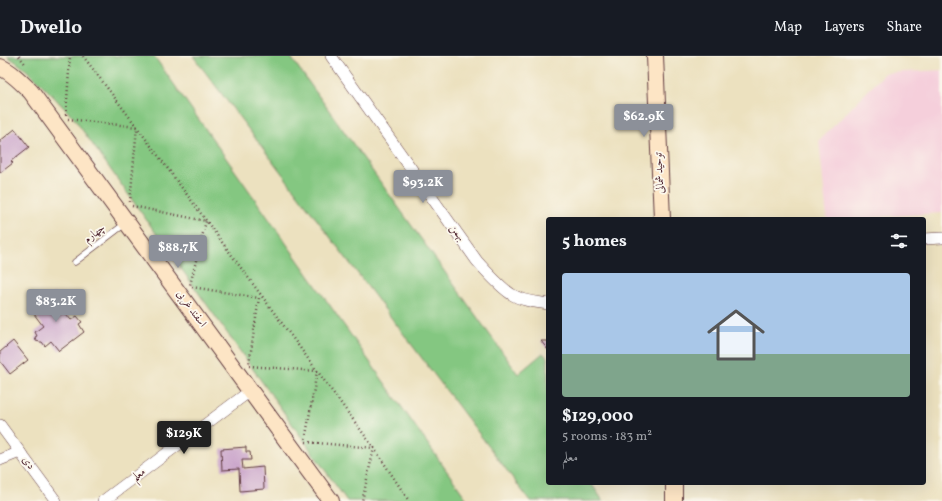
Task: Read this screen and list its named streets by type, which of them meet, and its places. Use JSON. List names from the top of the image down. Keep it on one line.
{"streets":{"street":["توحید شمالی","بهمن","اسفند غربی","دی","معلم"],"lane":["چهارم"]},"crossings":[["چهارم","اسفند غربی"],["اسفند غربی","معلم"]],"page":{"header":"Dwello","nav":["Map","Layers","Share"],"price":["$62.9K","$93.2K","$88.7K","$83.2K","$129K"],"heading":"5 homes","list":[{"name":"$129,000","note":"5 rooms · 183 m² · معلم"}]}}
